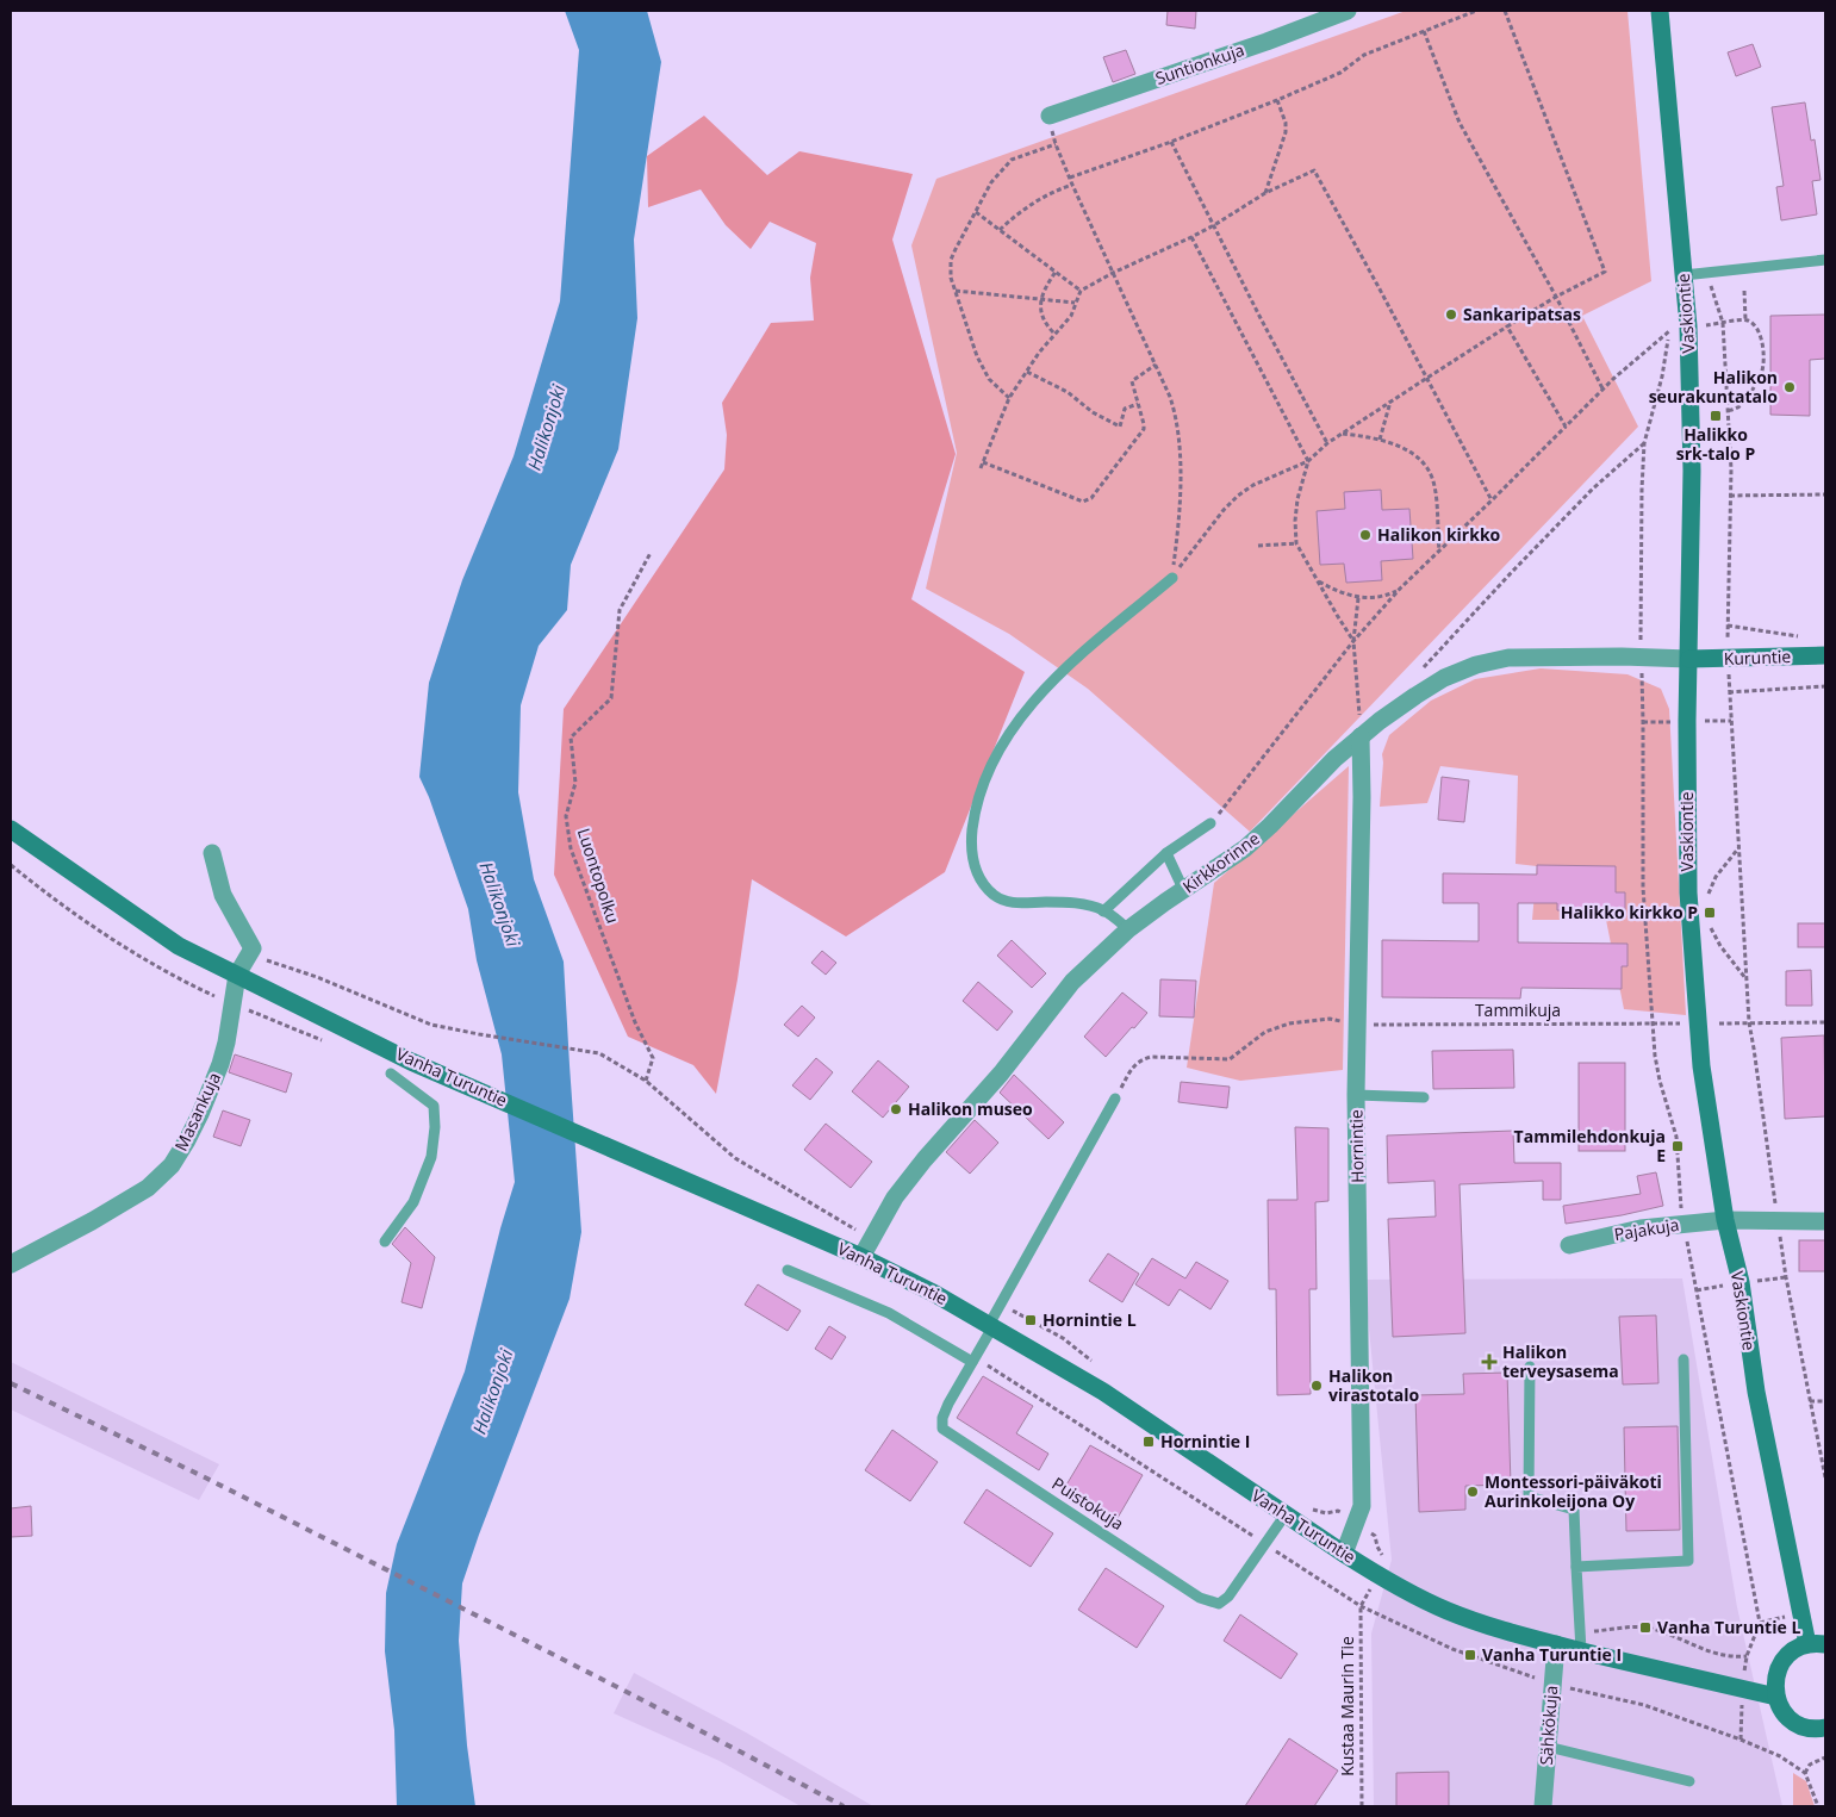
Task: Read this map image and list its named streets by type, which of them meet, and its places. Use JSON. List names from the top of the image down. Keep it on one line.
{"streets":{"street":["Suntionkuja","Vaskiontie","Kuruntie","Kirkkorinne","Vanha Turuntie","Masankuja","Hornintie","Pajakuja","Sähkökuja"],"lane":["Puistokuja"],"path":["Luontopolku","Tammikuja","Kustaa Maurin Tie"]},"crossings":[["Vaskiontie","Kuruntie"],["Vaskiontie","Kirkkorinne"],["Vaskiontie","Pajakuja"],["Kuruntie","Kirkkorinne"],["Kirkkorinne","Vanha Turuntie"],["Kirkkorinne","Hornintie"],["Luontopolku","Vanha Turuntie"],["Tammikuja","Hornintie"],["Tammikuja","Puistokuja"],["Vanha Turuntie","Masankuja"],["Vanha Turuntie","Hornintie"],["Vanha Turuntie","Puistokuja"],["Vanha Turuntie","Sähkökuja"]],"water":["Halikonjoki"],"places":{"other":["Sankaripatsas","Halikon seurakuntatalo","Halikon kirkko","Halikon museo","Halikon virastotalo","Montessori-päiväkoti Aurinkoleijona Oy"],"transit":["Halikko srk-talo P","Halikko kirkko P","Tammilehdonkuja E","Hornintie L","Hornintie I","Vanha Turuntie L","Vanha Turuntie I"],"health":["Halikon terveysasema"]}}
